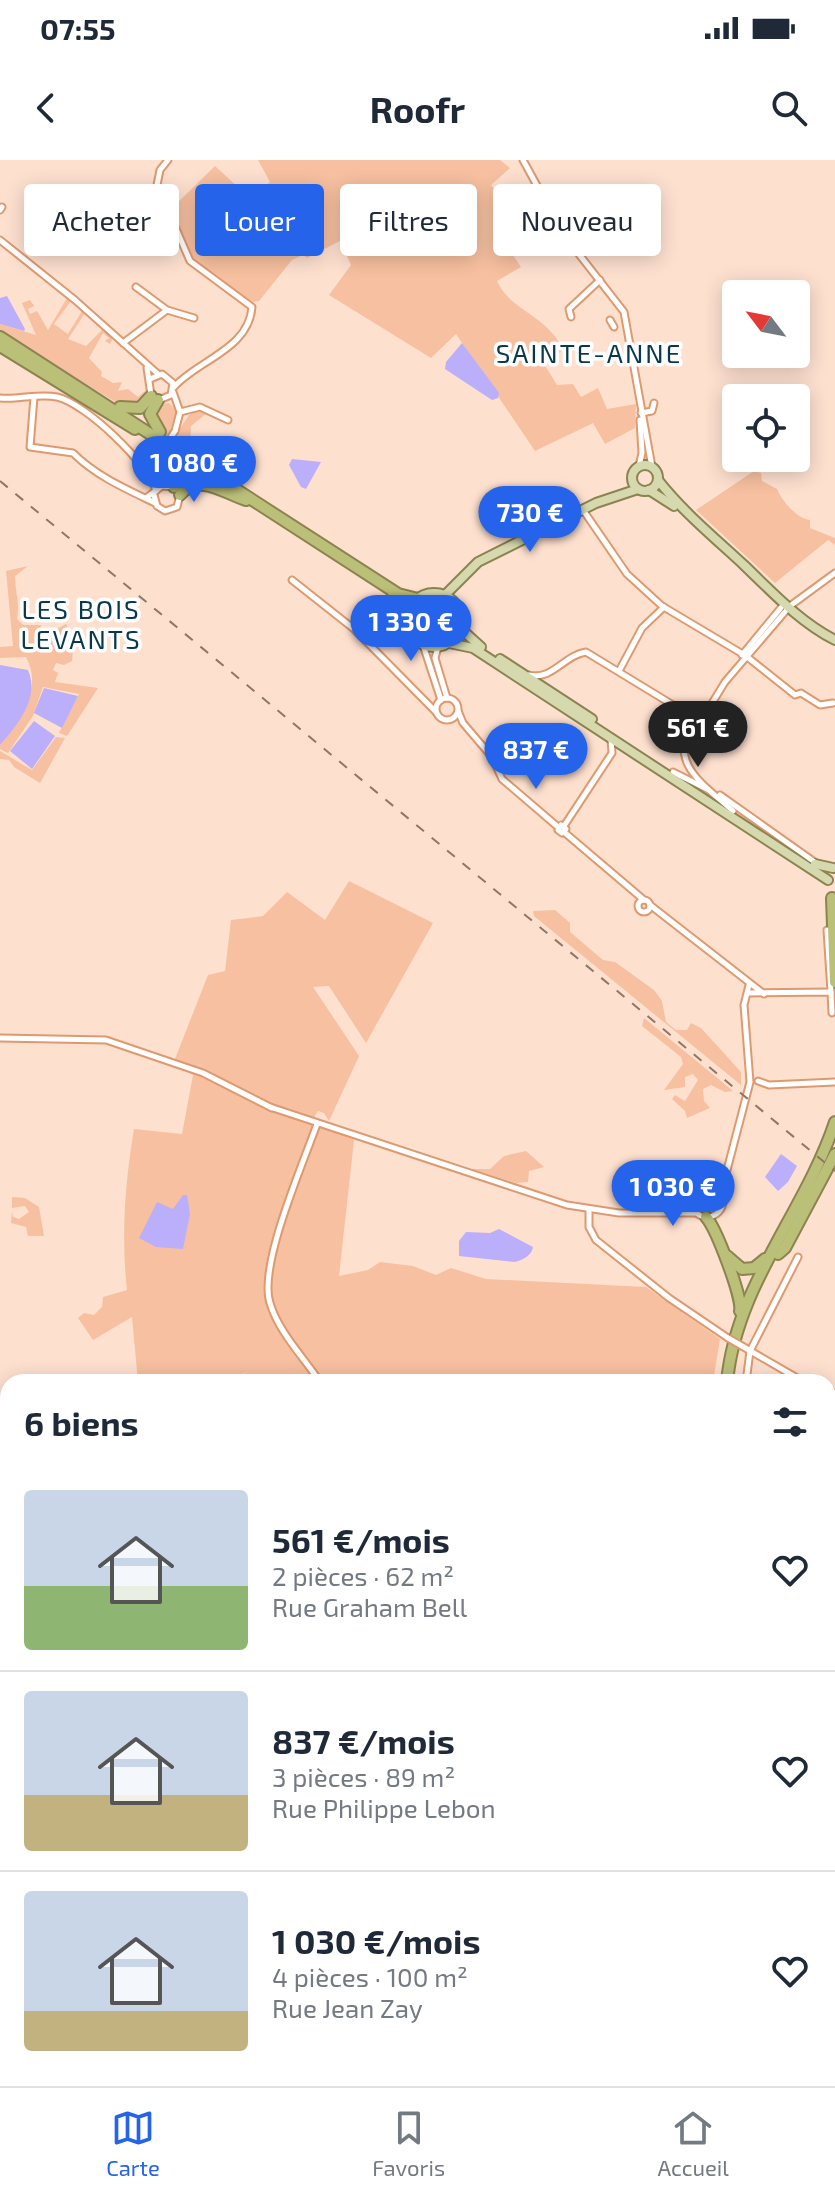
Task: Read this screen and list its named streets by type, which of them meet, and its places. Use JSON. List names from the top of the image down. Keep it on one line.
{"districts":["SAINTE-ANNE","LES BOIS LEVANTS"],"north":"top left","page":{"status":"07:55","header":"Roofr","chip":["Acheter","Louer","Filtres","Nouveau"],"price":["1 080 €","730 €","1 330 €","561 €","837 €","1 030 €"],"heading":"6 biens","list":[{"name":"561 €/mois","note":"2 pièces · 62 m² · Rue Graham Bell"},{"name":"837 €/mois","note":"3 pièces · 89 m² · Rue Philippe Lebon"},{"name":"1 030 €/mois","note":"4 pièces · 100 m² · Rue Jean Zay"}],"tabs":["Carte","Favoris","Accueil"]}}
